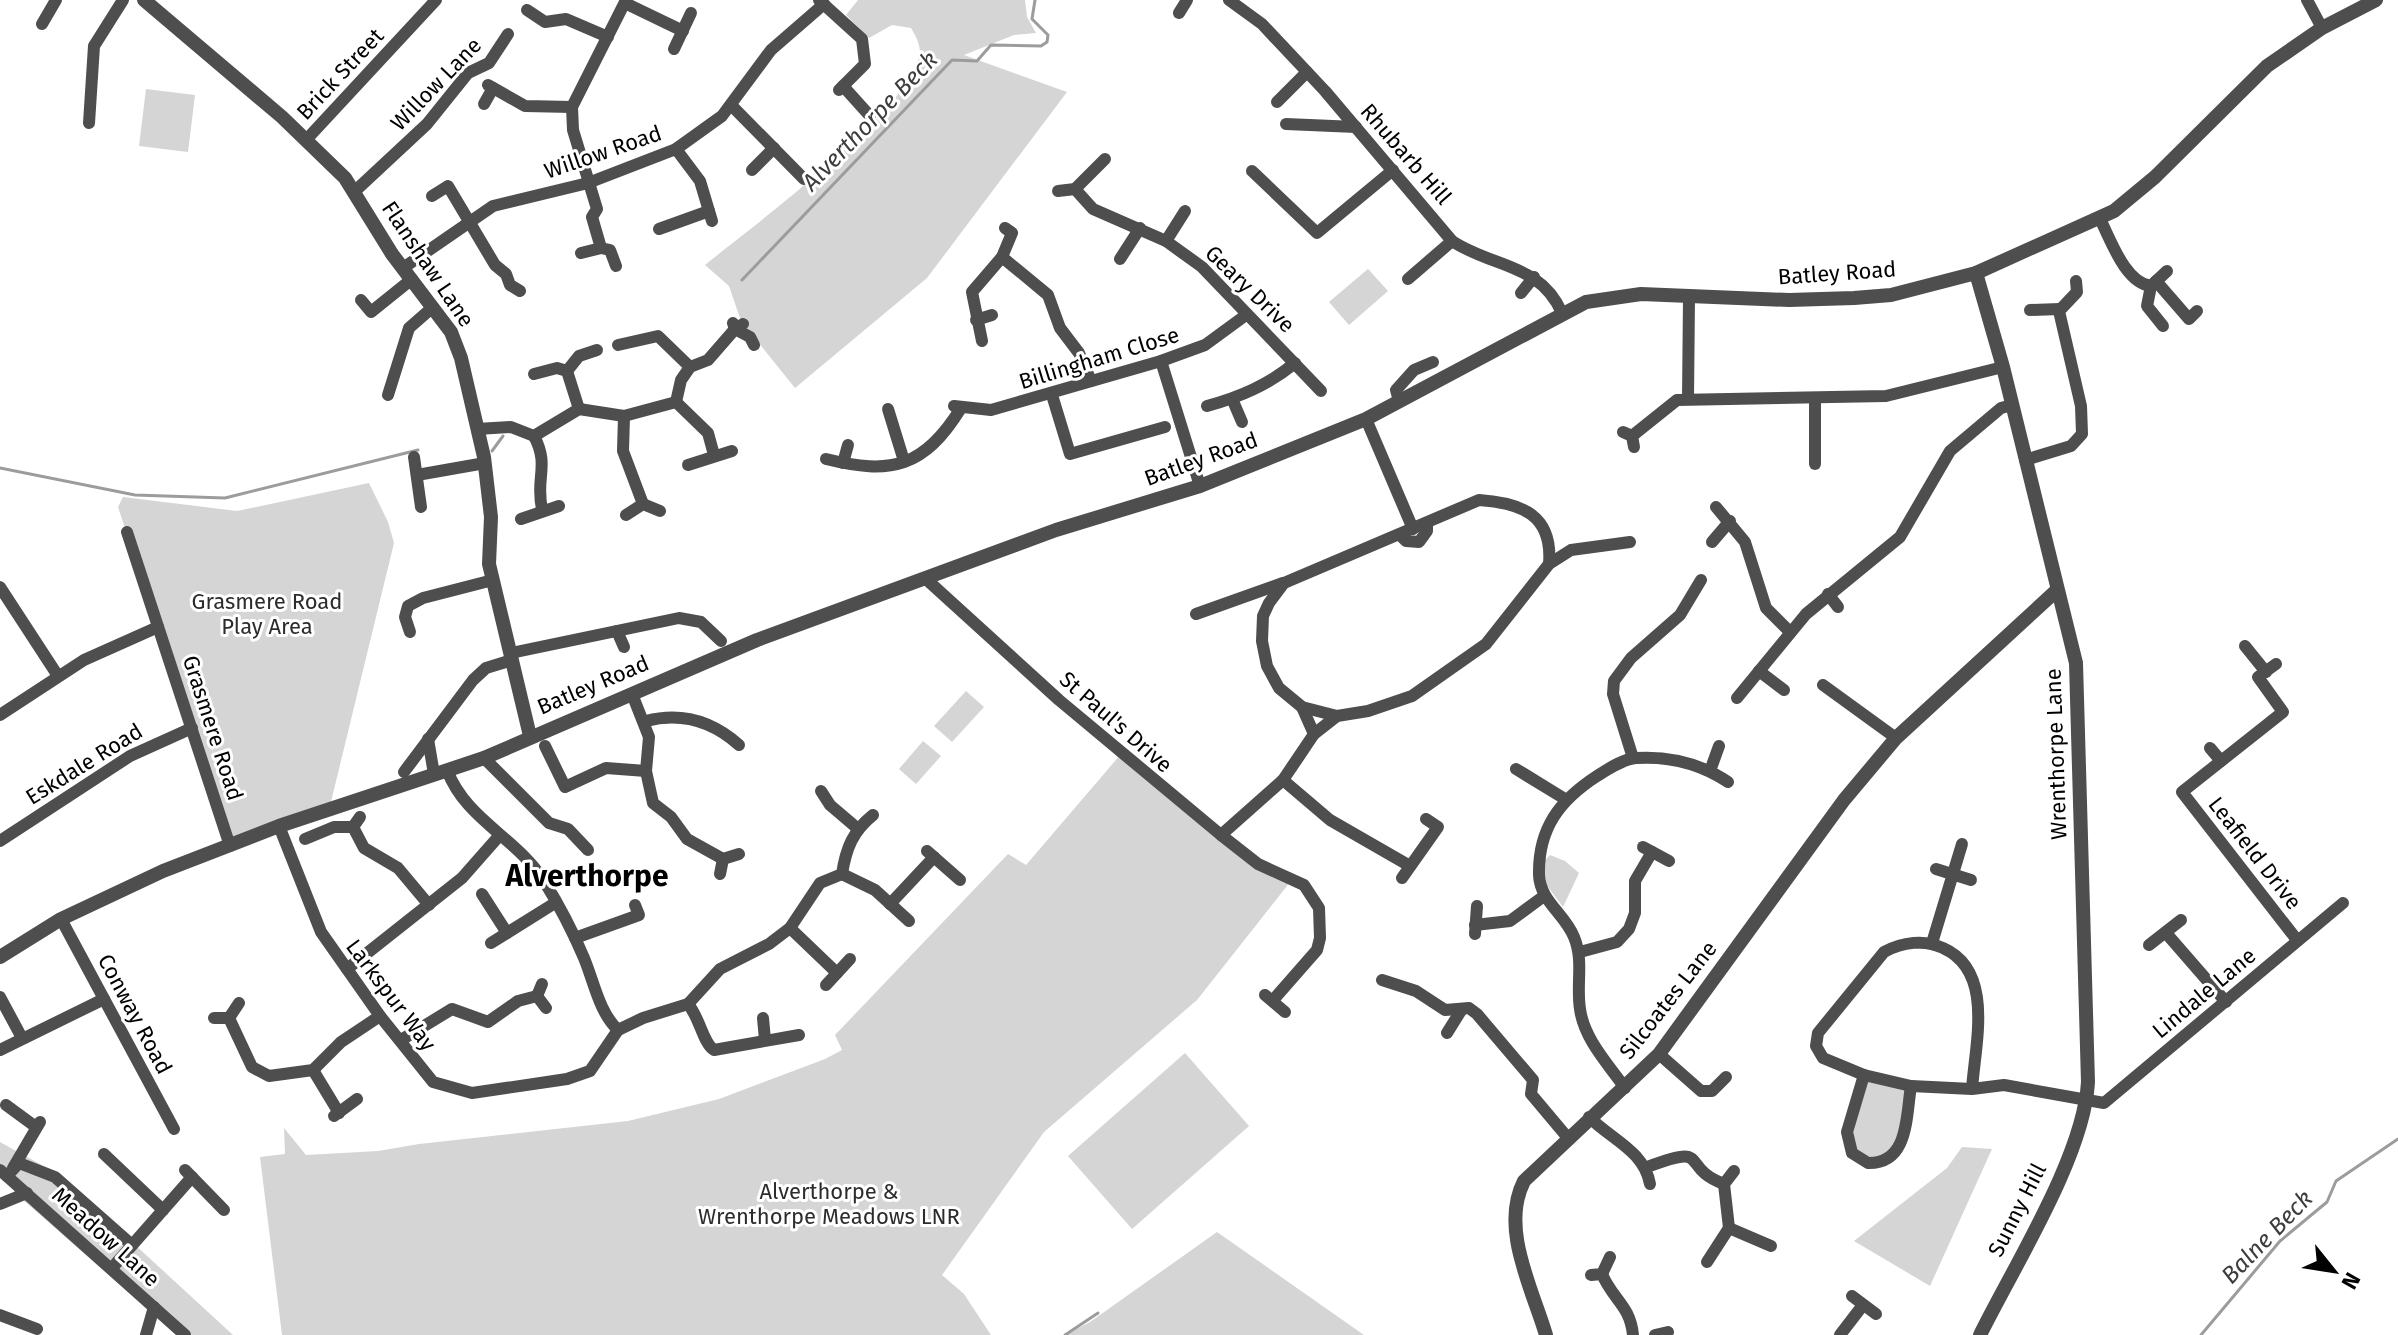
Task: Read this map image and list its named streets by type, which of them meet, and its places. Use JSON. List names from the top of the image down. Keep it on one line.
{"streets":{"street":["Brick Street","Willow Lane","Willow Road","Rhubarb Hill","Flanshaw Lane","Batley Road","Geary Drive","Billingham Close","St Paul's Drive","Grasmere Road","Wrenthorpe Lane","Eskdale Road","Leafield Drive","Lindale Lane","Larkspur Way","Silcoates Lane","Conway Road","Sunny Hill","Meadow Lane"]},"crossings":[["Brick Street","Flanshaw Lane"],["Willow Lane","Flanshaw Lane"],["Willow Road","Flanshaw Lane"],["Flanshaw Lane","Batley Road"],["Batley Road","St Paul's Drive"],["Batley Road","Grasmere Road"],["Batley Road","Wrenthorpe Lane"],["Batley Road","Larkspur Way"],["Batley Road","Conway Road"],["Geary Drive","Billingham Close"],["Grasmere Road","Eskdale Road"],["Wrenthorpe Lane","Lindale Lane"],["Wrenthorpe Lane","Silcoates Lane"],["Wrenthorpe Lane","Sunny Hill"],["Leafield Drive","Lindale Lane"],["Lindale Lane","Sunny Hill"]],"districts":["Alverthorpe"],"water":["Alverthorpe Beck","Balne Beck"],"parks":["Grasmere Road Play Area","Alverthorpe & Wrenthorpe Meadows LNR"],"north":"bottom right"}
